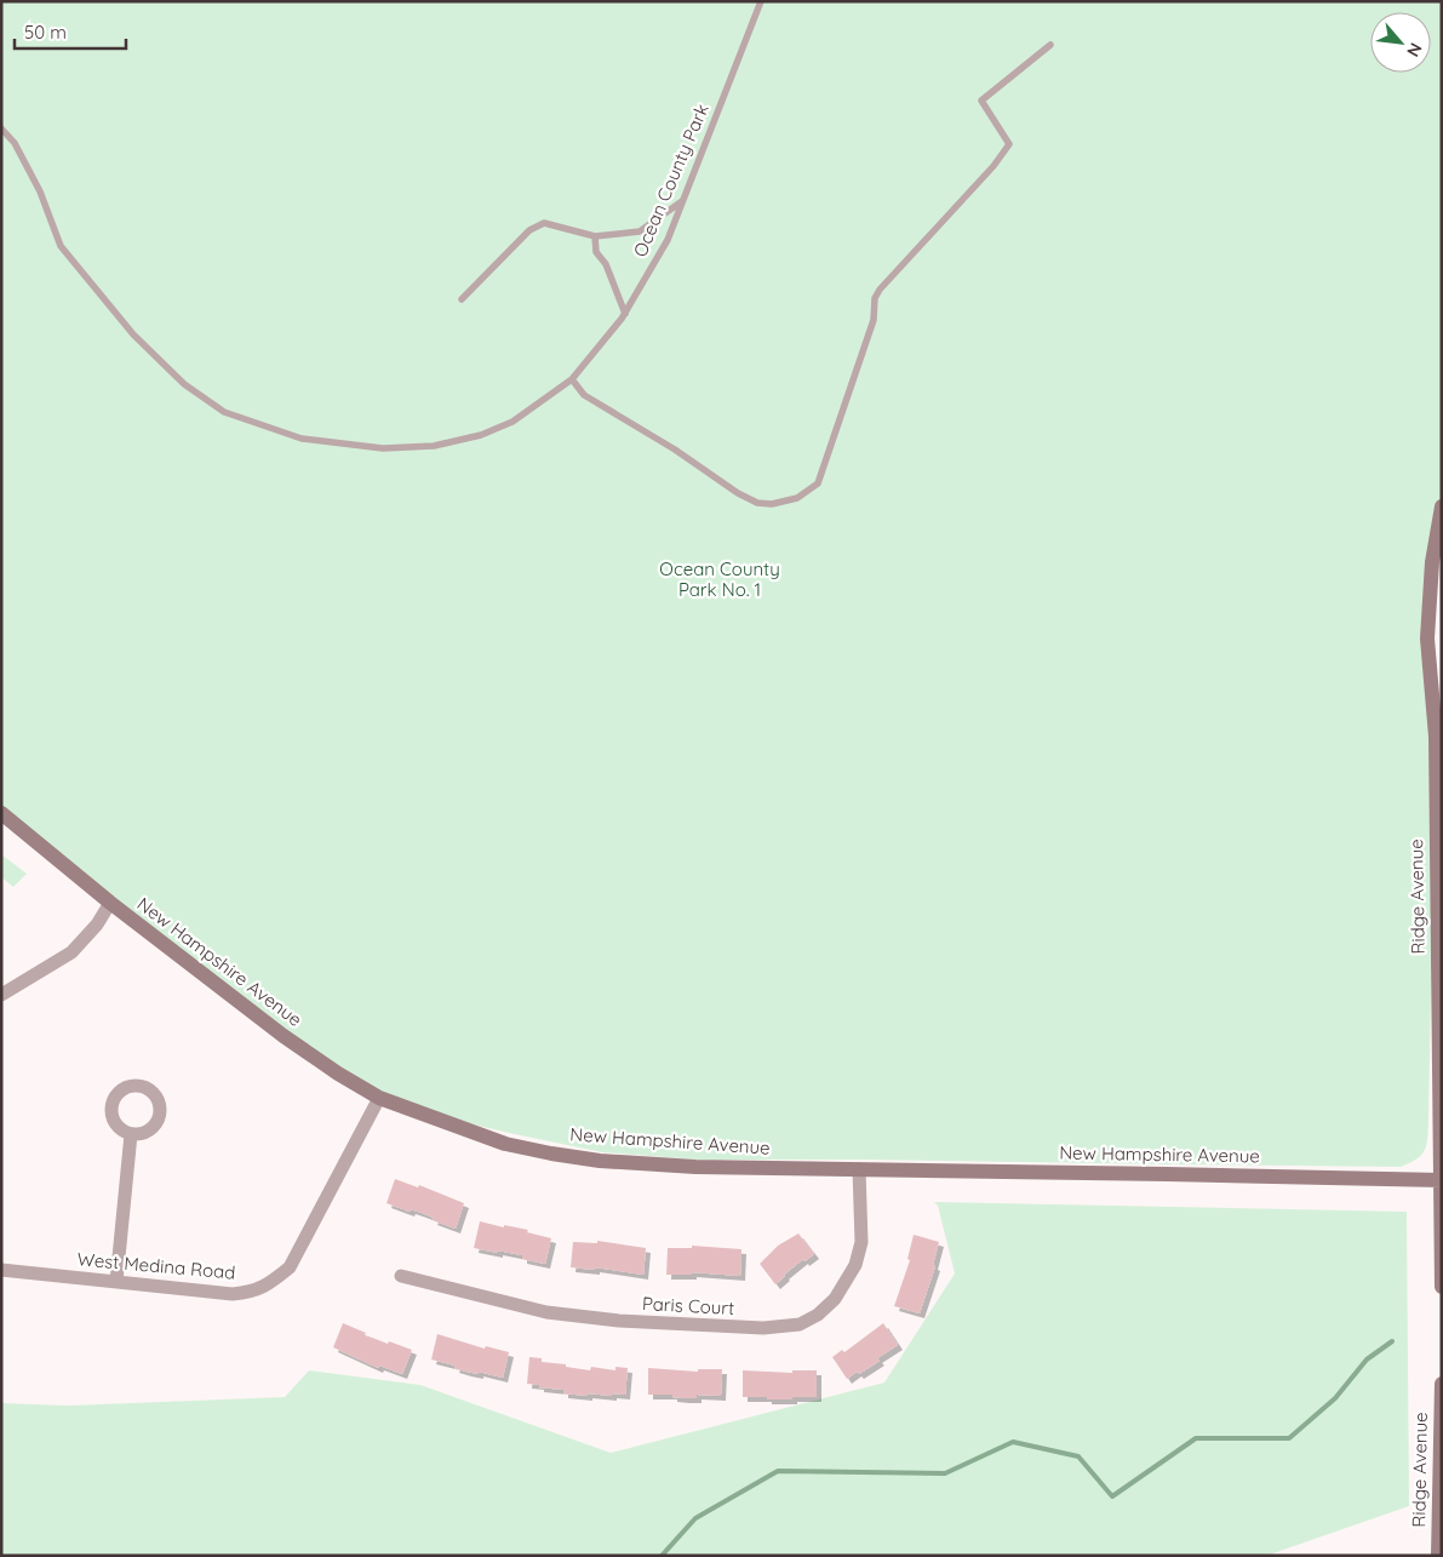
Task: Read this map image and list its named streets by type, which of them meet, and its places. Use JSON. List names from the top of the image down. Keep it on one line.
{"streets":{"main road":["Ridge Avenue","New Hampshire Avenue"],"street":["West Medina Road","Paris Court"],"lane":["Ocean County Park"]},"crossings":[["Ridge Avenue","New Hampshire Avenue"],["New Hampshire Avenue","West Medina Road"],["New Hampshire Avenue","Paris Court"]],"parks":["Ocean County Park No. 1"],"scale_bar":"50 m","north":"bottom right"}
